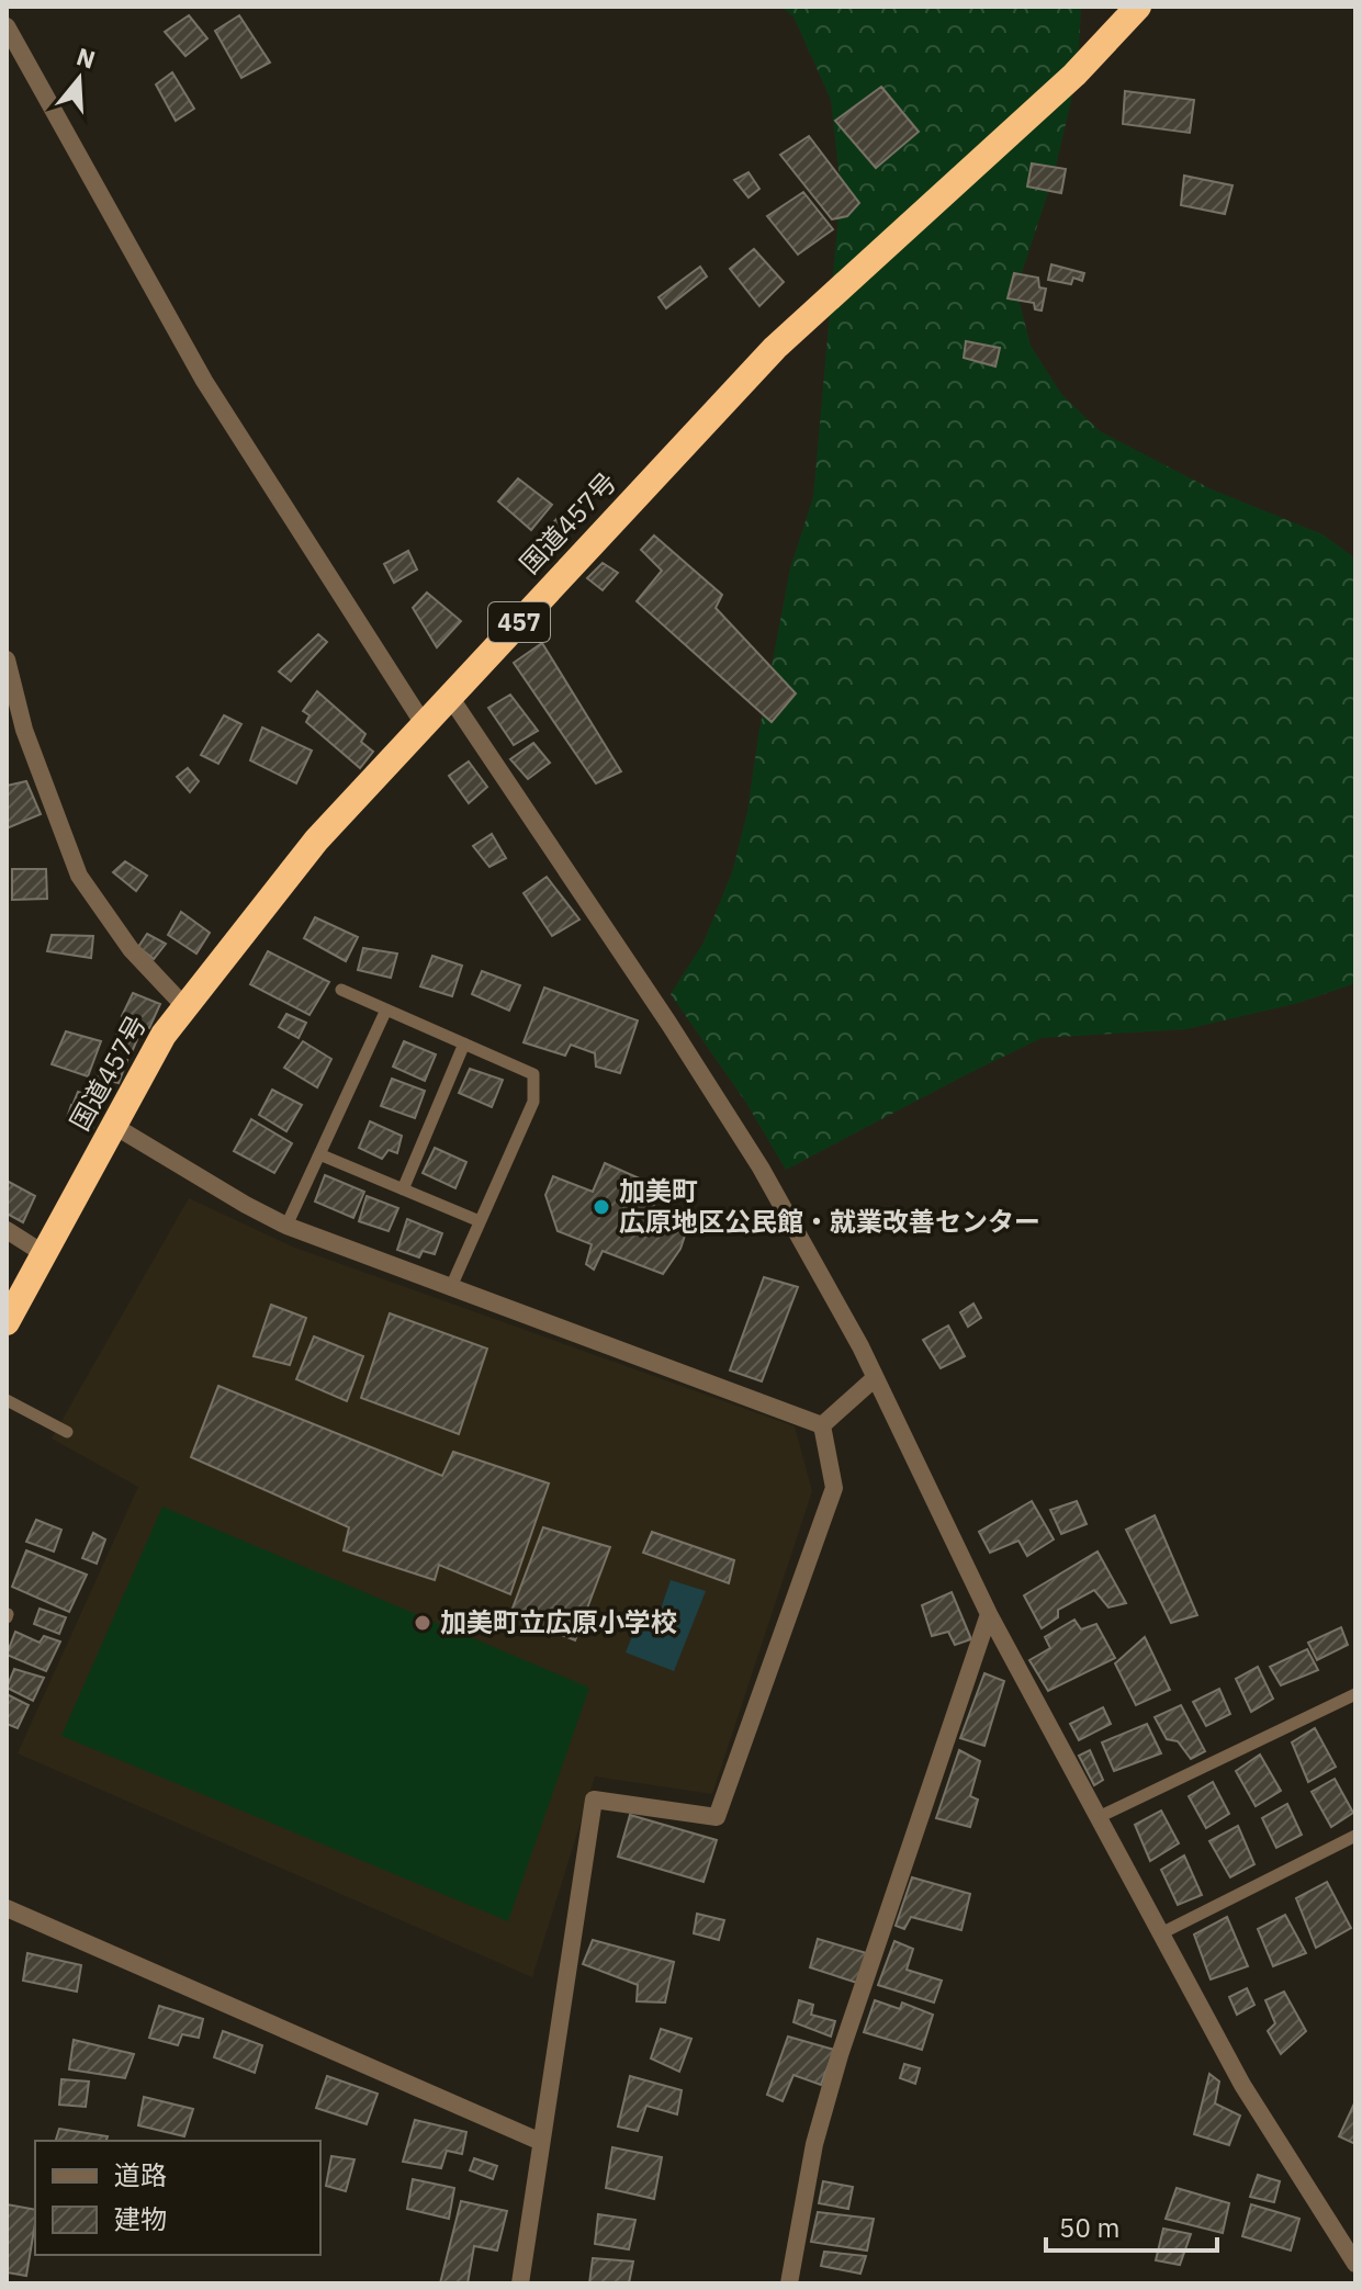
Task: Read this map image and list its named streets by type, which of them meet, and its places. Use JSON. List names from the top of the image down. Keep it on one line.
{"streets":{"highway":["国道457号","457"]},"places":["加美町 広原地区公民館・就業改善センター","加美町立広原小学校"],"legend":["道路","建物"],"scale_bar":"50 m","north":"top"}
